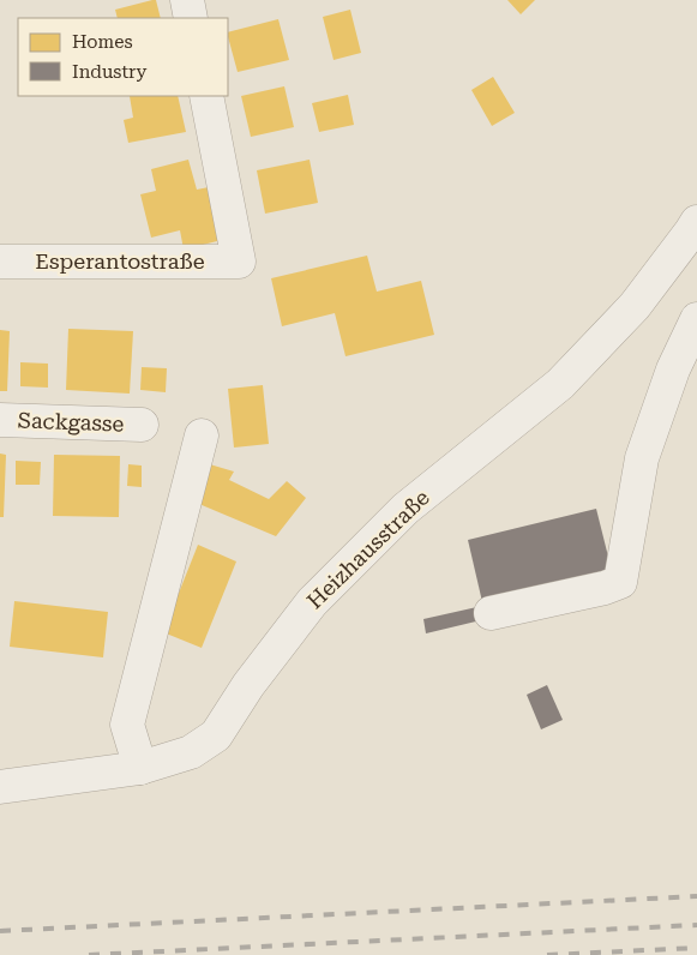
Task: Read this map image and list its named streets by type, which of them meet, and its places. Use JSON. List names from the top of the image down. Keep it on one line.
{"streets":{"street":["Esperantostraße","Sackgasse","Heizhausstraße"]},"legend":["Homes","Industry"]}
